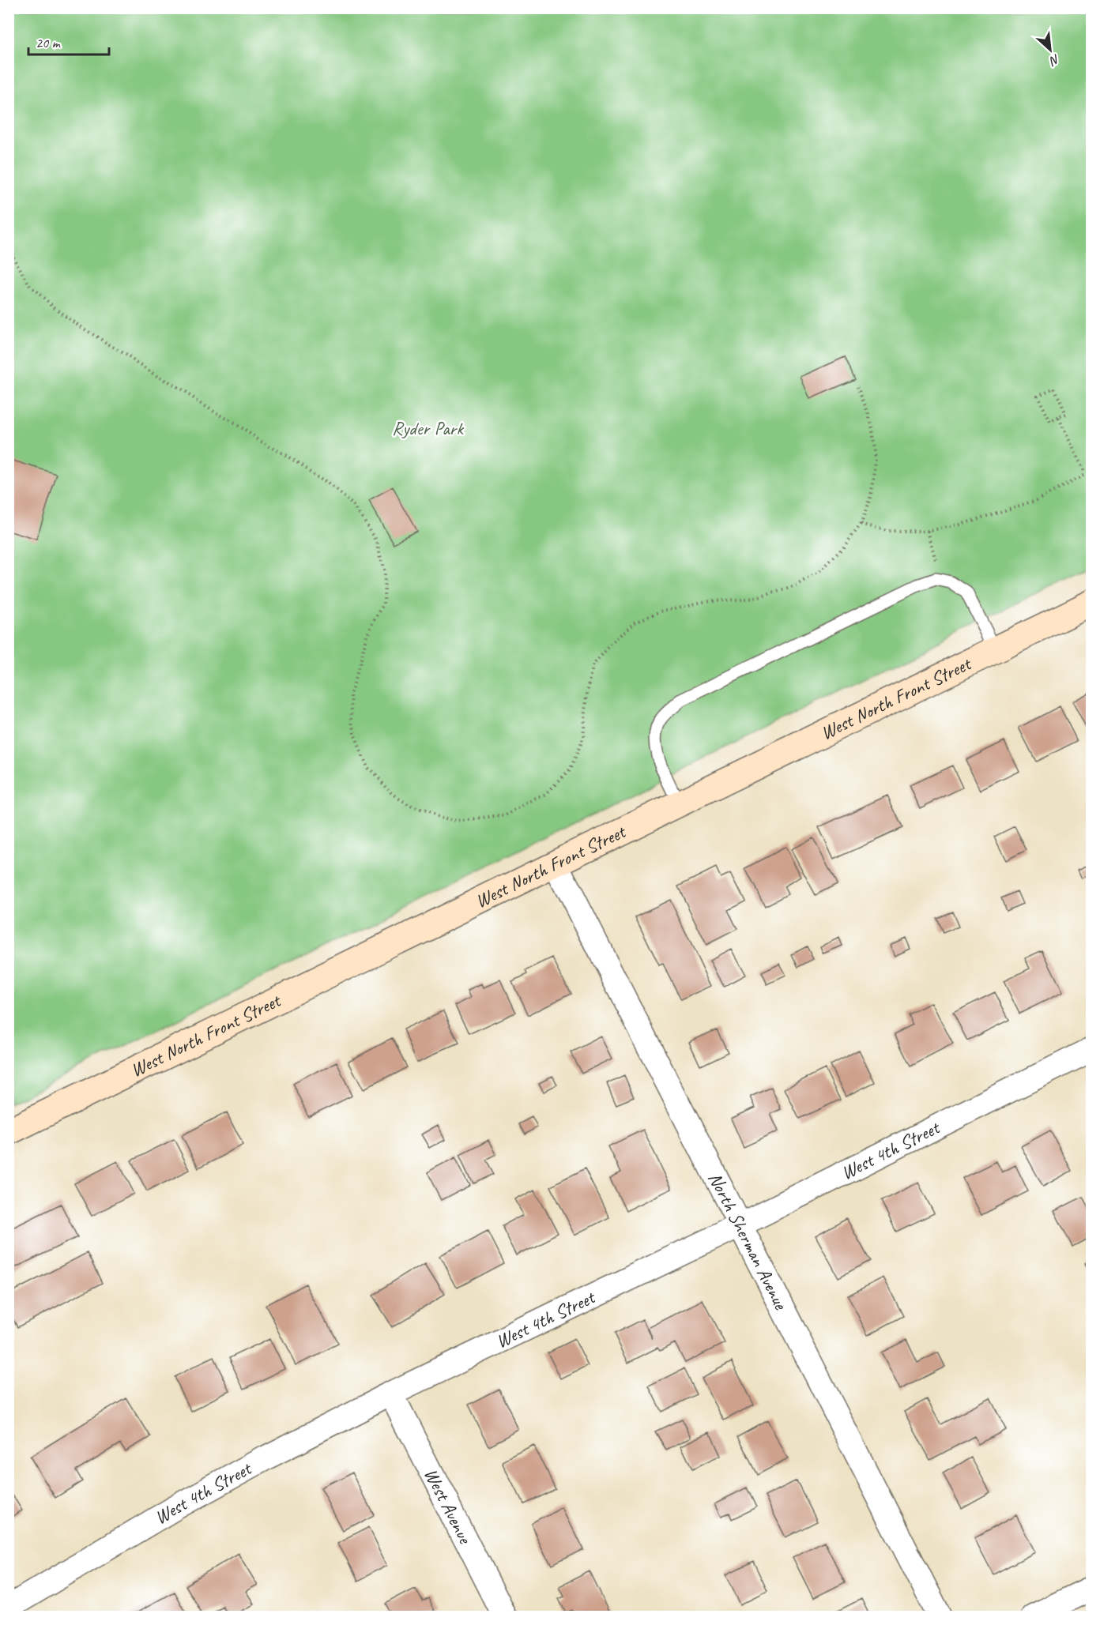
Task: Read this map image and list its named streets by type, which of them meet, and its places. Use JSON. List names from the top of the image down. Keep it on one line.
{"streets":{"street":["West North Front Street","West 4th Street","North Sherman Avenue","West Avenue"]},"crossings":[["West North Front Street","North Sherman Avenue"],["West 4th Street","North Sherman Avenue"],["West 4th Street","West Avenue"]],"parks":["Ryder Park"],"scale_bar":"20 m","north":"bottom right"}
